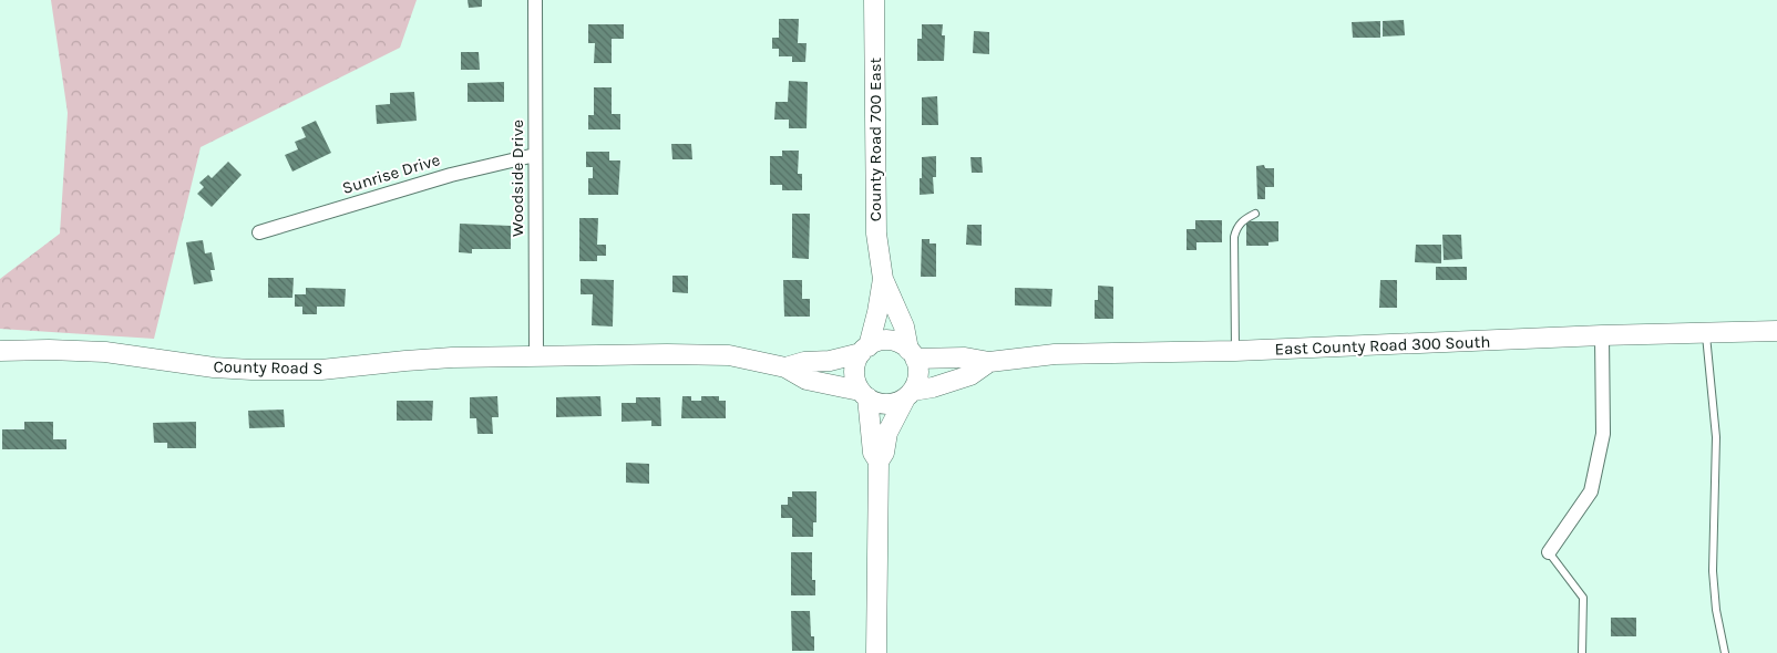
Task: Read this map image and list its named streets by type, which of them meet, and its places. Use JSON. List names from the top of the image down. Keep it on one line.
{"streets":{"street":["County Road 700 East","Sunrise Drive","Woodside Drive","East County Road 300 South","County Road S"]},"crossings":[["County Road 700 East","East County Road 300 South"],["Sunrise Drive","Woodside Drive"],["Woodside Drive","County Road S"]]}
